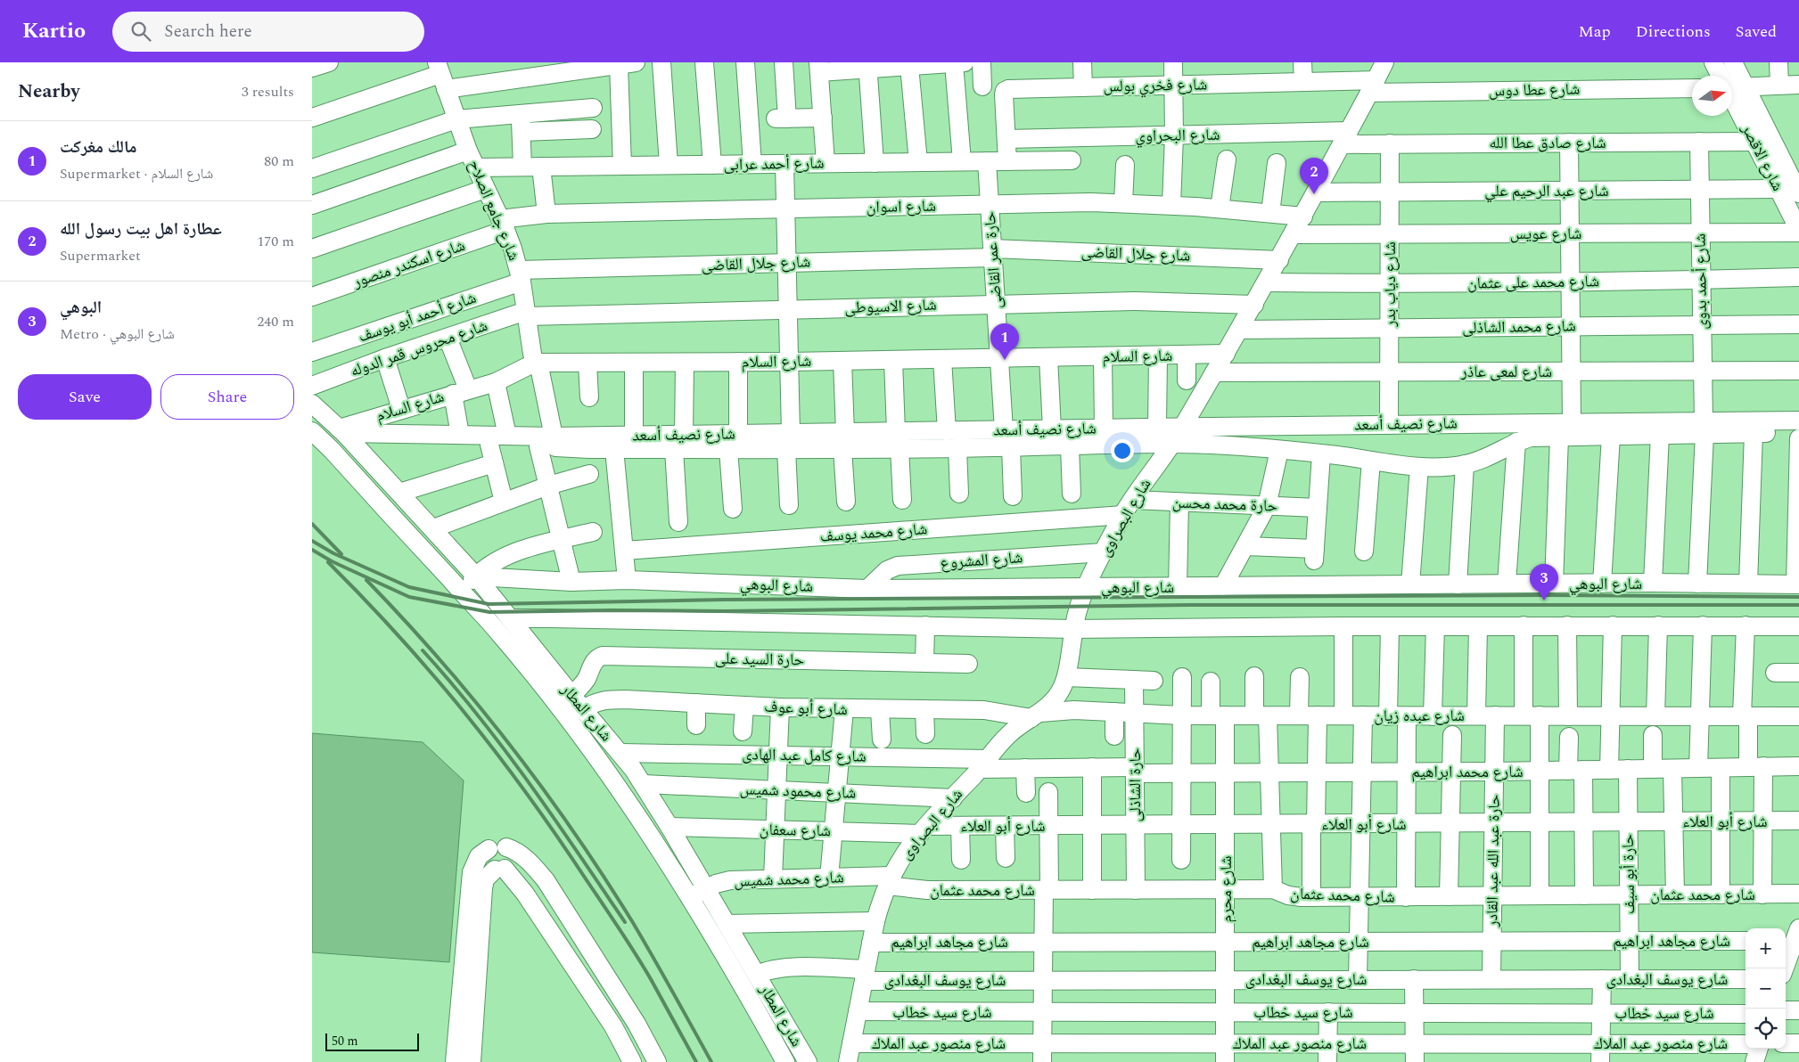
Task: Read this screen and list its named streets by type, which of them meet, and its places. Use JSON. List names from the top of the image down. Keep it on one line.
{"streets":{"street":["شارع فخري بولس","شارع عطا دوس","شارع البحراوي","شارع صادق عطا الله","شارع الاقصر","شارع أحمد عرابى","شارع عبد الرحيم علي","شارع اسوان","شارع جامع الصلاح","شارع عويس","شارع جلال القاضى","حارة عمر القاضى","شارع اسكندر منصور","شارع أحمد بدوى","شارع محمد على عثمان","شارع دياب بدر","شارع الاسيوطى","شارع أحمد أبو يوسف","شارع محمد الشاذلى","شارع محروس قمر الدوله","شارع السلام","شارع لمعى عاذر","شارع نصيف أسعد","حارة محمد محسن","شارع البصراوى","شارع محمد يوسف","شارع المشروع","شارع البوهي","حارة السيد على","شارع أبو عوف","شارع المطار","شارع عبده زيان","شارع كامل عبد الهادى","شارع محمد ابراهيم","حارة الشاذلى","شارع محمود شميس","شارع أبو العلاء","شارع سعفان","حارة عبد الله عبد القادر","حارة أبو سيف","شارع محمد شميس","شارع محرم","شارع محمد عثمان","شارع مجاهد ابراهيم","شارع يوسف البغدادى","شارع سيد خطاب","شارع منصور عبد الملاك"]},"crossings":[["شارع فخري بولس","شارع عطا دوس"],["شارع فخري بولس","شارع البحراوي"],["شارع فخري بولس","شارع أحمد عرابى"],["شارع فخري بولس","شارع البصراوى"],["شارع عطا دوس","شارع البصراوى"],["شارع البحراوي","شارع صادق عطا الله"],["شارع البحراوي","شارع البصراوى"],["شارع صادق عطا الله","شارع الاقصر"],["شارع صادق عطا الله","شارع أحمد بدوى"],["شارع صادق عطا الله","شارع دياب بدر"],["شارع صادق عطا الله","شارع البصراوى"],["شارع الاقصر","شارع عبد الرحيم علي"],["شارع الاقصر","شارع عويس"],["شارع أحمد عرابى","شارع جامع الصلاح"],["شارع أحمد عرابى","حارة عمر القاضى"],["شارع عبد الرحيم علي","شارع أحمد بدوى"],["شارع عبد الرحيم علي","شارع دياب بدر"],["شارع عبد الرحيم علي","شارع البصراوى"],["شارع اسوان","شارع جامع الصلاح"],["شارع اسوان","حارة عمر القاضى"],["شارع اسوان","شارع اسكندر منصور"],["شارع اسوان","شارع البصراوى"],["شارع جامع الصلاح","شارع جلال القاضى"],["شارع جامع الصلاح","شارع اسكندر منصور"],["شارع جامع الصلاح","شارع الاسيوطى"],["شارع جامع الصلاح","شارع أحمد أبو يوسف"],["شارع جامع الصلاح","شارع محروس قمر الدوله"],["شارع جامع الصلاح","شارع السلام"],["شارع جامع الصلاح","شارع نصيف أسعد"],["شارع عويس","شارع أحمد بدوى"],["شارع عويس","شارع دياب بدر"],["شارع عويس","شارع البصراوى"],["شارع جلال القاضى","حارة عمر القاضى"],["شارع جلال القاضى","شارع أحمد أبو يوسف"],["شارع جلال القاضى","شارع البصراوى"],["حارة عمر القاضى","شارع الاسيوطى"],["حارة عمر القاضى","شارع السلام"],["حارة عمر القاضى","شارع نصيف أسعد"],["شارع أحمد بدوى","شارع محمد على عثمان"],["شارع أحمد بدوى","شارع محمد الشاذلى"],["شارع أحمد بدوى","شارع لمعى عاذر"],["شارع أحمد بدوى","شارع نصيف أسعد"],["شارع أحمد بدوى","شارع البوهي"],["شارع محمد على عثمان","شارع دياب بدر"],["شارع محمد على عثمان","شارع البصراوى"],["شارع دياب بدر","شارع محمد الشاذلى"],["شارع دياب بدر","شارع لمعى عاذر"],["شارع دياب بدر","شارع نصيف أسعد"],["شارع الاسيوطى","شارع محروس قمر الدوله"],["شارع الاسيوطى","شارع البصراوى"],["شارع محمد الشاذلى","شارع البصراوى"],["شارع السلام","شارع نصيف أسعد"],["شارع السلام","شارع البصراوى"],["شارع السلام","شارع المطار"],["شارع لمعى عاذر","شارع البصراوى"],["شارع نصيف أسعد","شارع البصراوى"],["شارع نصيف أسعد","شارع المطار"],["حارة محمد محسن","شارع البصراوى"],["شارع البصراوى","شارع محمد يوسف"],["شارع البصراوى","شارع المشروع"],["شارع البصراوى","شارع البوهي"],["شارع البصراوى","شارع أبو عوف"],["شارع البصراوى","شارع عبده زيان"],["شارع البصراوى","شارع كامل عبد الهادى"],["شارع البصراوى","شارع محمد ابراهيم"],["شارع البصراوى","شارع محمود شميس"],["شارع البصراوى","شارع أبو العلاء"],["شارع البصراوى","شارع سعفان"],["شارع البصراوى","شارع محمد شميس"],["شارع البصراوى","شارع محمد عثمان"],["شارع البصراوى","شارع مجاهد ابراهيم"],["شارع البصراوى","شارع يوسف البغدادى"],["شارع البصراوى","شارع سيد خطاب"],["شارع البصراوى","شارع منصور عبد الملاك"],["شارع المشروع","شارع البوهي"],["شارع البوهي","شارع المطار"],["حارة السيد على","شارع المطار"],["شارع أبو عوف","شارع المطار"],["شارع أبو عوف","شارع عبده زيان"],["شارع المطار","شارع كامل عبد الهادى"],["شارع المطار","شارع محمود شميس"],["شارع المطار","شارع سعفان"],["شارع المطار","شارع محمد شميس"],["شارع المطار","شارع يوسف البغدادى"],["شارع عبده زيان","حارة الشاذلى"],["شارع عبده زيان","حارة عبد الله عبد القادر"],["شارع عبده زيان","شارع محرم"],["شارع كامل عبد الهادى","شارع محمد ابراهيم"],["شارع محمد ابراهيم","حارة الشاذلى"],["شارع محمد ابراهيم","حارة عبد الله عبد القادر"],["شارع محمد ابراهيم","حارة أبو سيف"],["شارع محمد ابراهيم","شارع محرم"],["حارة الشاذلى","شارع أبو العلاء"],["حارة الشاذلى","شارع محمد عثمان"],["شارع أبو العلاء","شارع سعفان"],["شارع أبو العلاء","حارة عبد الله عبد القادر"],["شارع أبو العلاء","حارة أبو سيف"],["شارع أبو العلاء","شارع محرم"],["حارة عبد الله عبد القادر","شارع محمد عثمان"],["حارة عبد الله عبد القادر","شارع مجاهد ابراهيم"],["حارة عبد الله عبد القادر","شارع يوسف البغدادى"],["حارة أبو سيف","شارع محمد عثمان"],["حارة أبو سيف","شارع مجاهد ابراهيم"],["حارة أبو سيف","شارع يوسف البغدادى"],["شارع محمد شميس","شارع محمد عثمان"],["شارع محرم","شارع محمد عثمان"],["شارع محرم","شارع مجاهد ابراهيم"],["شارع محرم","شارع يوسف البغدادى"],["شارع محرم","شارع سيد خطاب"],["شارع محرم","شارع منصور عبد الملاك"]],"scale_bar":"50 m","north":"right","page":{"header":"Kartio","search":"Search here","nav":["Map","Directions","Saved"],"heading":["Nearby","3 results"],"list":[{"mark":"1","name":"مالك مغركت","note":"Supermarket · شارع السلام","value":"80 m"},{"mark":"2","name":"عطارة اهل بيت رسول الله","note":"Supermarket","value":"170 m"},{"mark":"3","name":"البوهي","note":"Metro · شارع البوهي","value":"240 m"}],"pins":["2","1","3"],"buttons":["Save","Share"],"map_buttons":["+","−"],"scale":"50 m"}}
